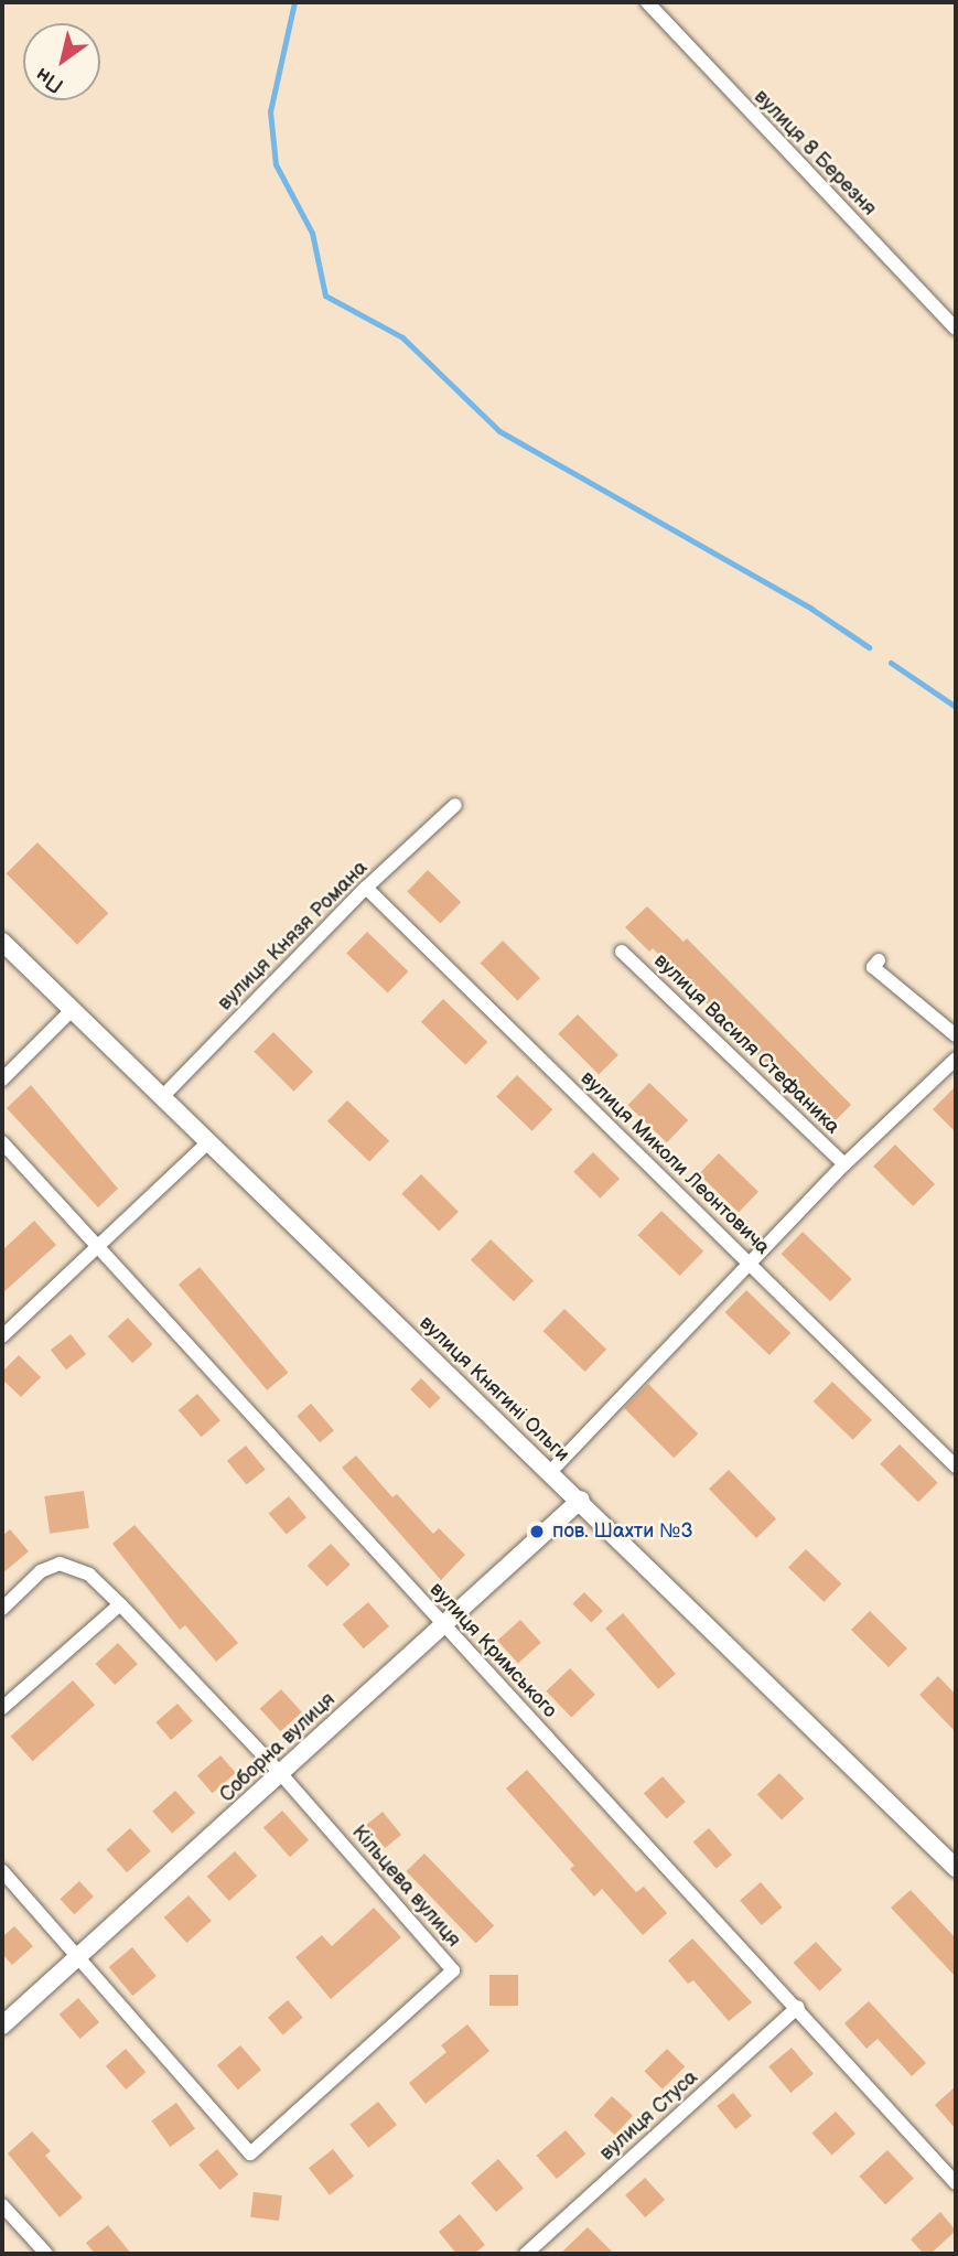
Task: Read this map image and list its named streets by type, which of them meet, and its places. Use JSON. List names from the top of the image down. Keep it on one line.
{"streets":{"street":["вулиця 8 Березня","вулиця Князя Романа","вулиця Василя Стефаника","вулиця Миколи Леонтовича","вулиця Княгині Ольги","вулиця Кримського","Соборна вулиця","Кільцева вулиця","вулиця Стуса"]},"crossings":[["вулиця Князя Романа","вулиця Миколи Леонтовича"],["вулиця Князя Романа","вулиця Княгині Ольги"],["вулиця Княгині Ольги","Соборна вулиця"],["вулиця Кримського","Соборна вулиця"],["вулиця Кримського","вулиця Стуса"],["Соборна вулиця","Кільцева вулиця"]],"places":["пов. Шахти №3"],"north":"bottom left"}
